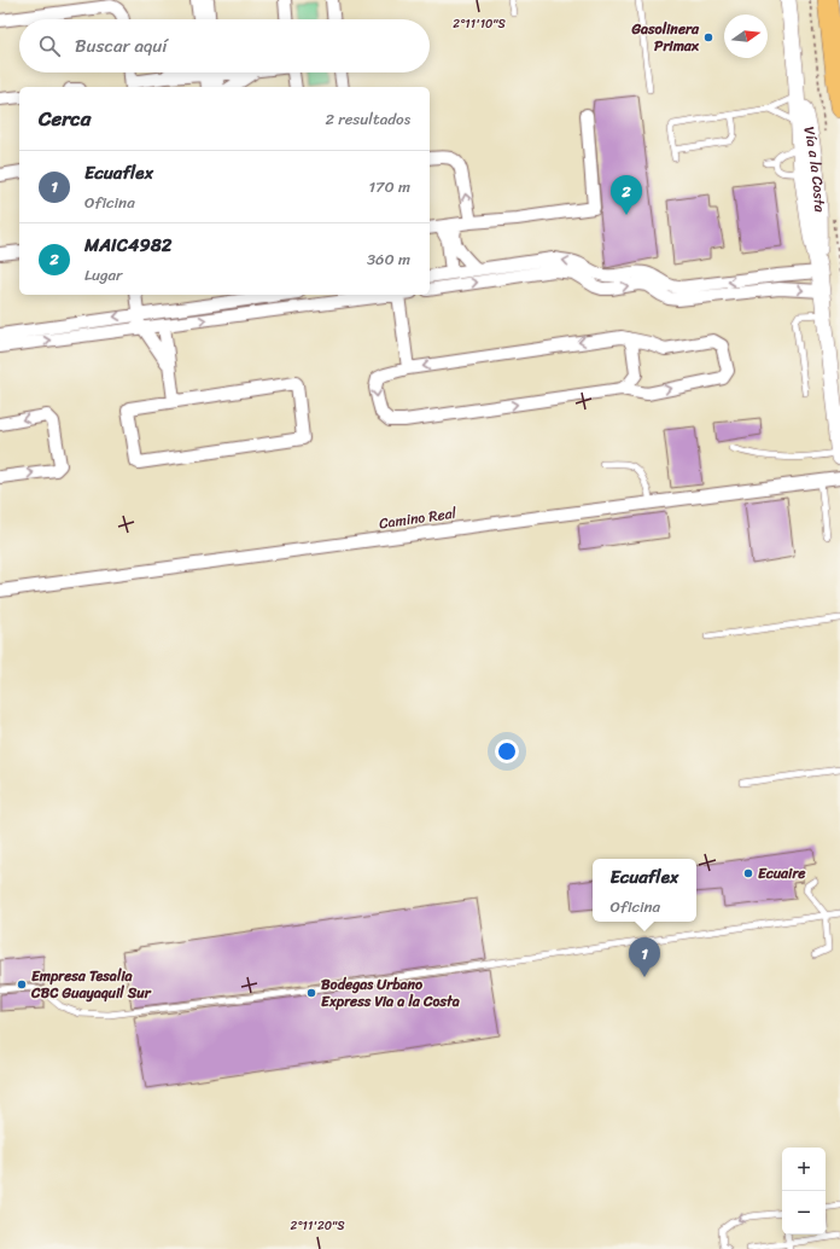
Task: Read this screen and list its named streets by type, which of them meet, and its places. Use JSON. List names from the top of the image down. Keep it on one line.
{"streets":{"street":["Vía a la Costa","Camino Real"]},"places":["Gasolinera Primax","Ecuaire","Empresa Tesalia CBC Guayaquil Sur","Bodegas Urbano Express Via a la Costa"],"north":"right","page":{"search":"Buscar aquí","heading":["Cerca","2 resultados"],"list":[{"mark":"1","name":"Ecuaflex","note":"Oficina","value":"170 m"},{"mark":"2","name":"MAIC4982","note":"Lugar","value":"360 m"}],"pins":["2","1"],"popup":["Ecuaflex","Oficina"],"map_buttons":["+","−"]},"coordinates":["2°11'10\"S","2°11'20\"S"]}
